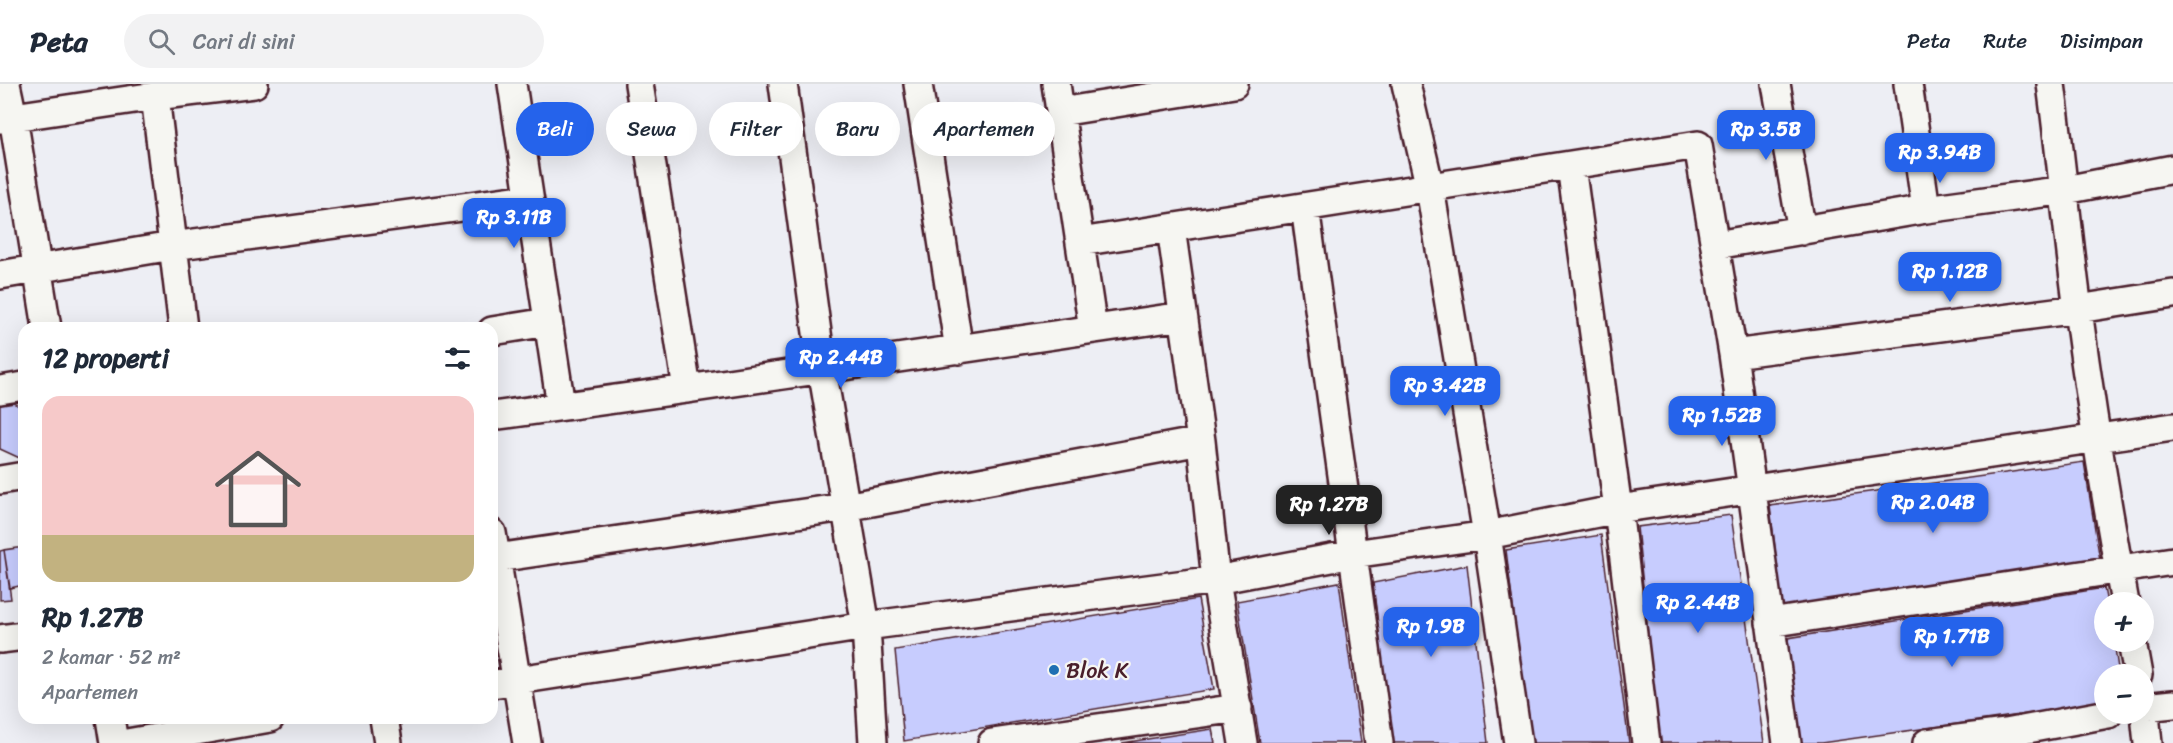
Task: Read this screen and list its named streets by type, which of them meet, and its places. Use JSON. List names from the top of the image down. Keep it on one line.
{"places":["Blok K"],"page":{"header":"Peta","search":"Cari di sini","nav":["Peta","Rute","Disimpan"],"chip":["Beli","Sewa","Filter","Baru","Apartemen"],"price":["Rp 3.5B","Rp 3.94B","Rp 3.11B","Rp 1.12B","Rp 2.44B","Rp 3.42B","Rp 1.52B","Rp 2.04B","Rp 1.27B","Rp 2.44B","Rp 1.9B","Rp 1.71B"],"heading":"12 properti","list":[{"name":"Rp 1.27B","note":"2 kamar · 52 m² · Apartemen"}],"map_buttons":["+","−"]}}
